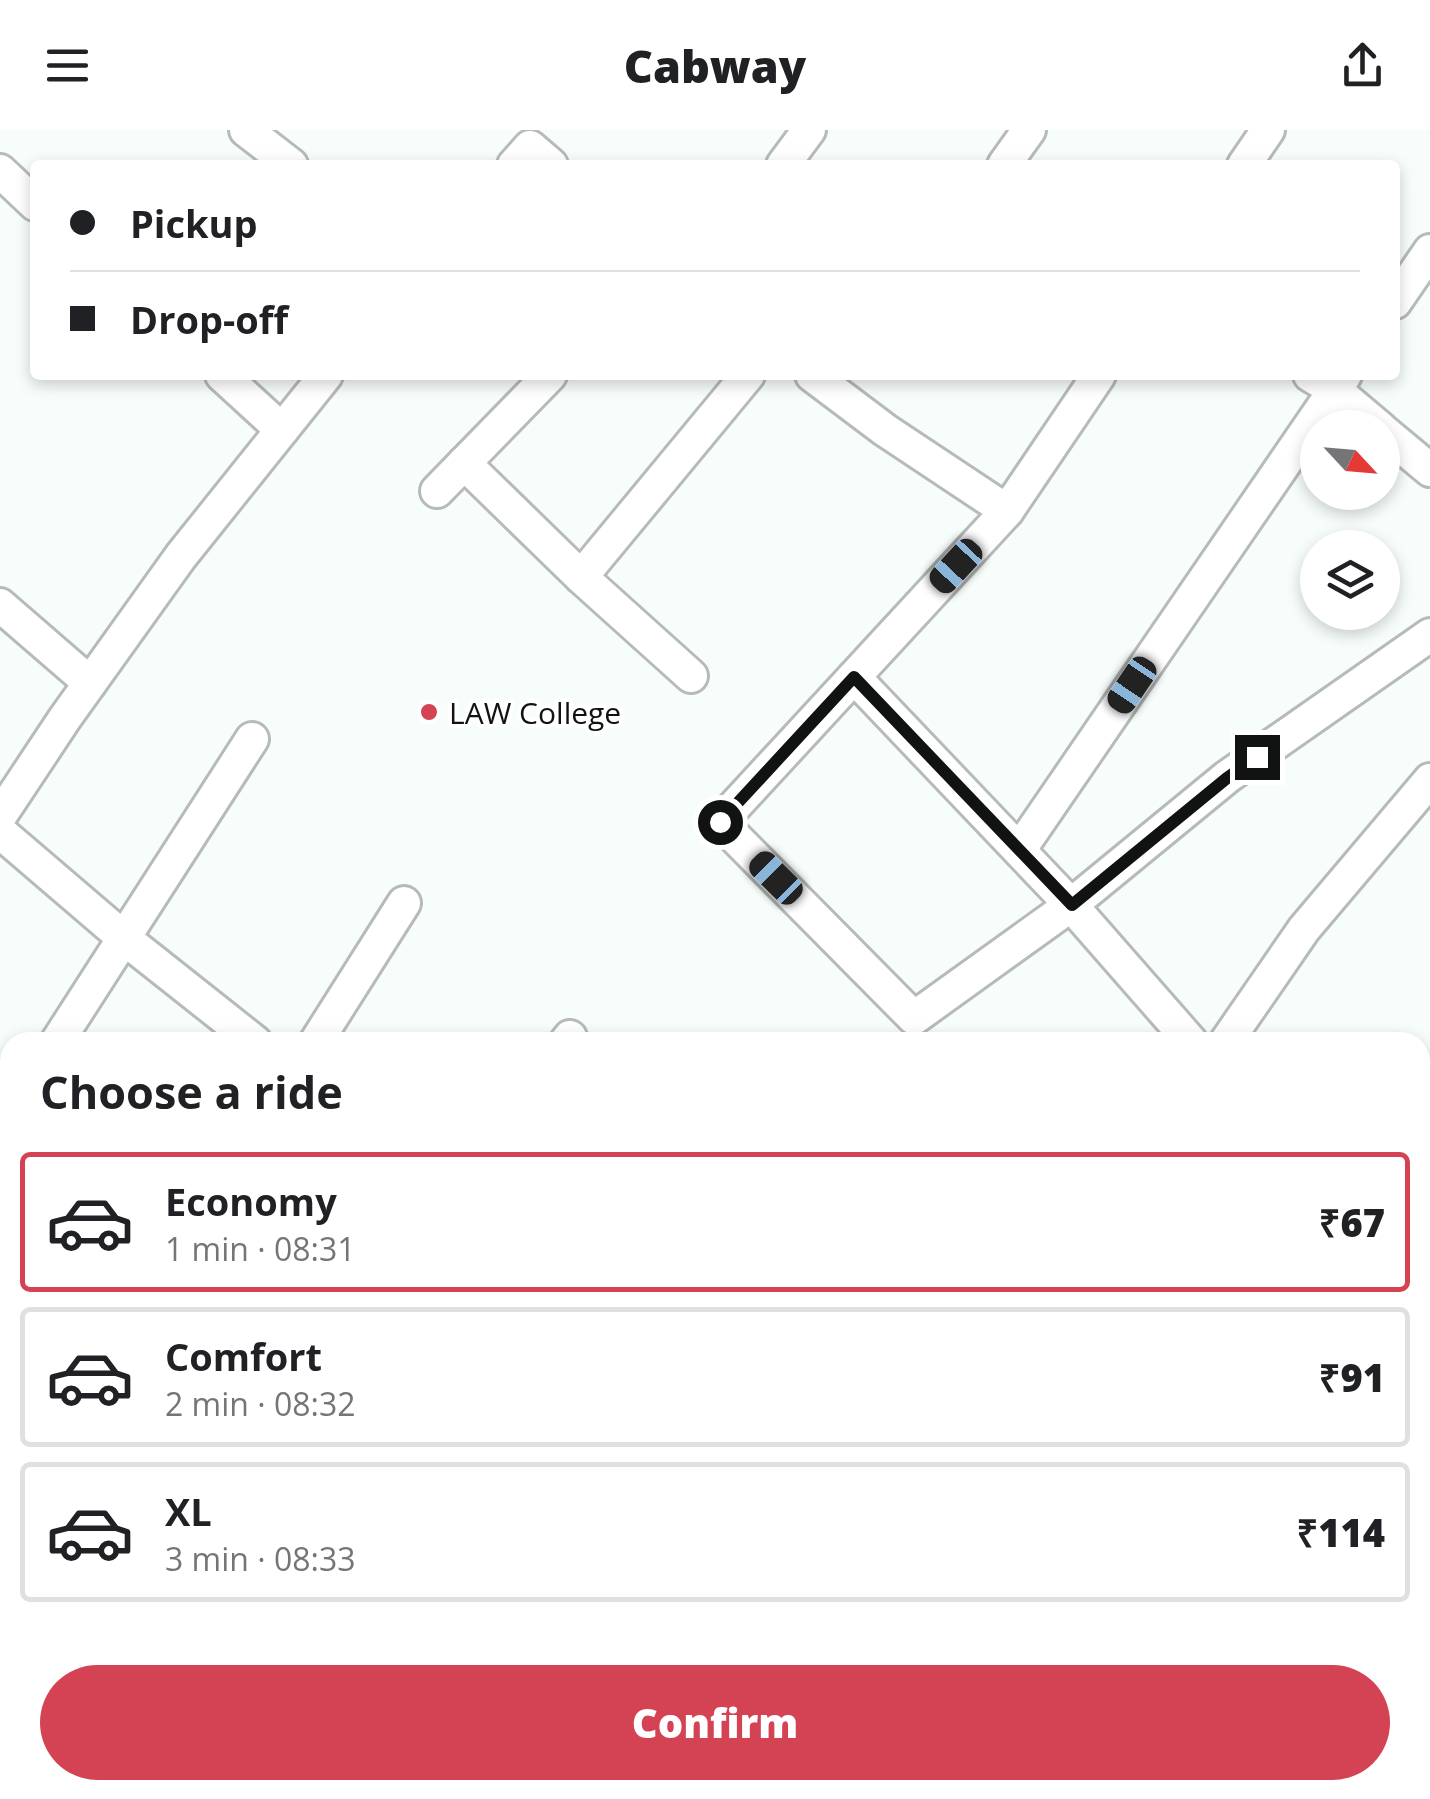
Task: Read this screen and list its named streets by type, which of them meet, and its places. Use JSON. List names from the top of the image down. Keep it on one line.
{"places":["LAW College"],"north":"bottom right","page":{"header":"Cabway","banner":["Pickup","Drop-off"],"heading":"Choose a ride","list":[{"name":"Economy","note":"1 min · 08:31","value":"₹67"},{"name":"Comfort","note":"2 min · 08:32","value":"₹91"},{"name":"XL","note":"3 min · 08:33","value":"₹114"}],"buttons":"Confirm"}}
